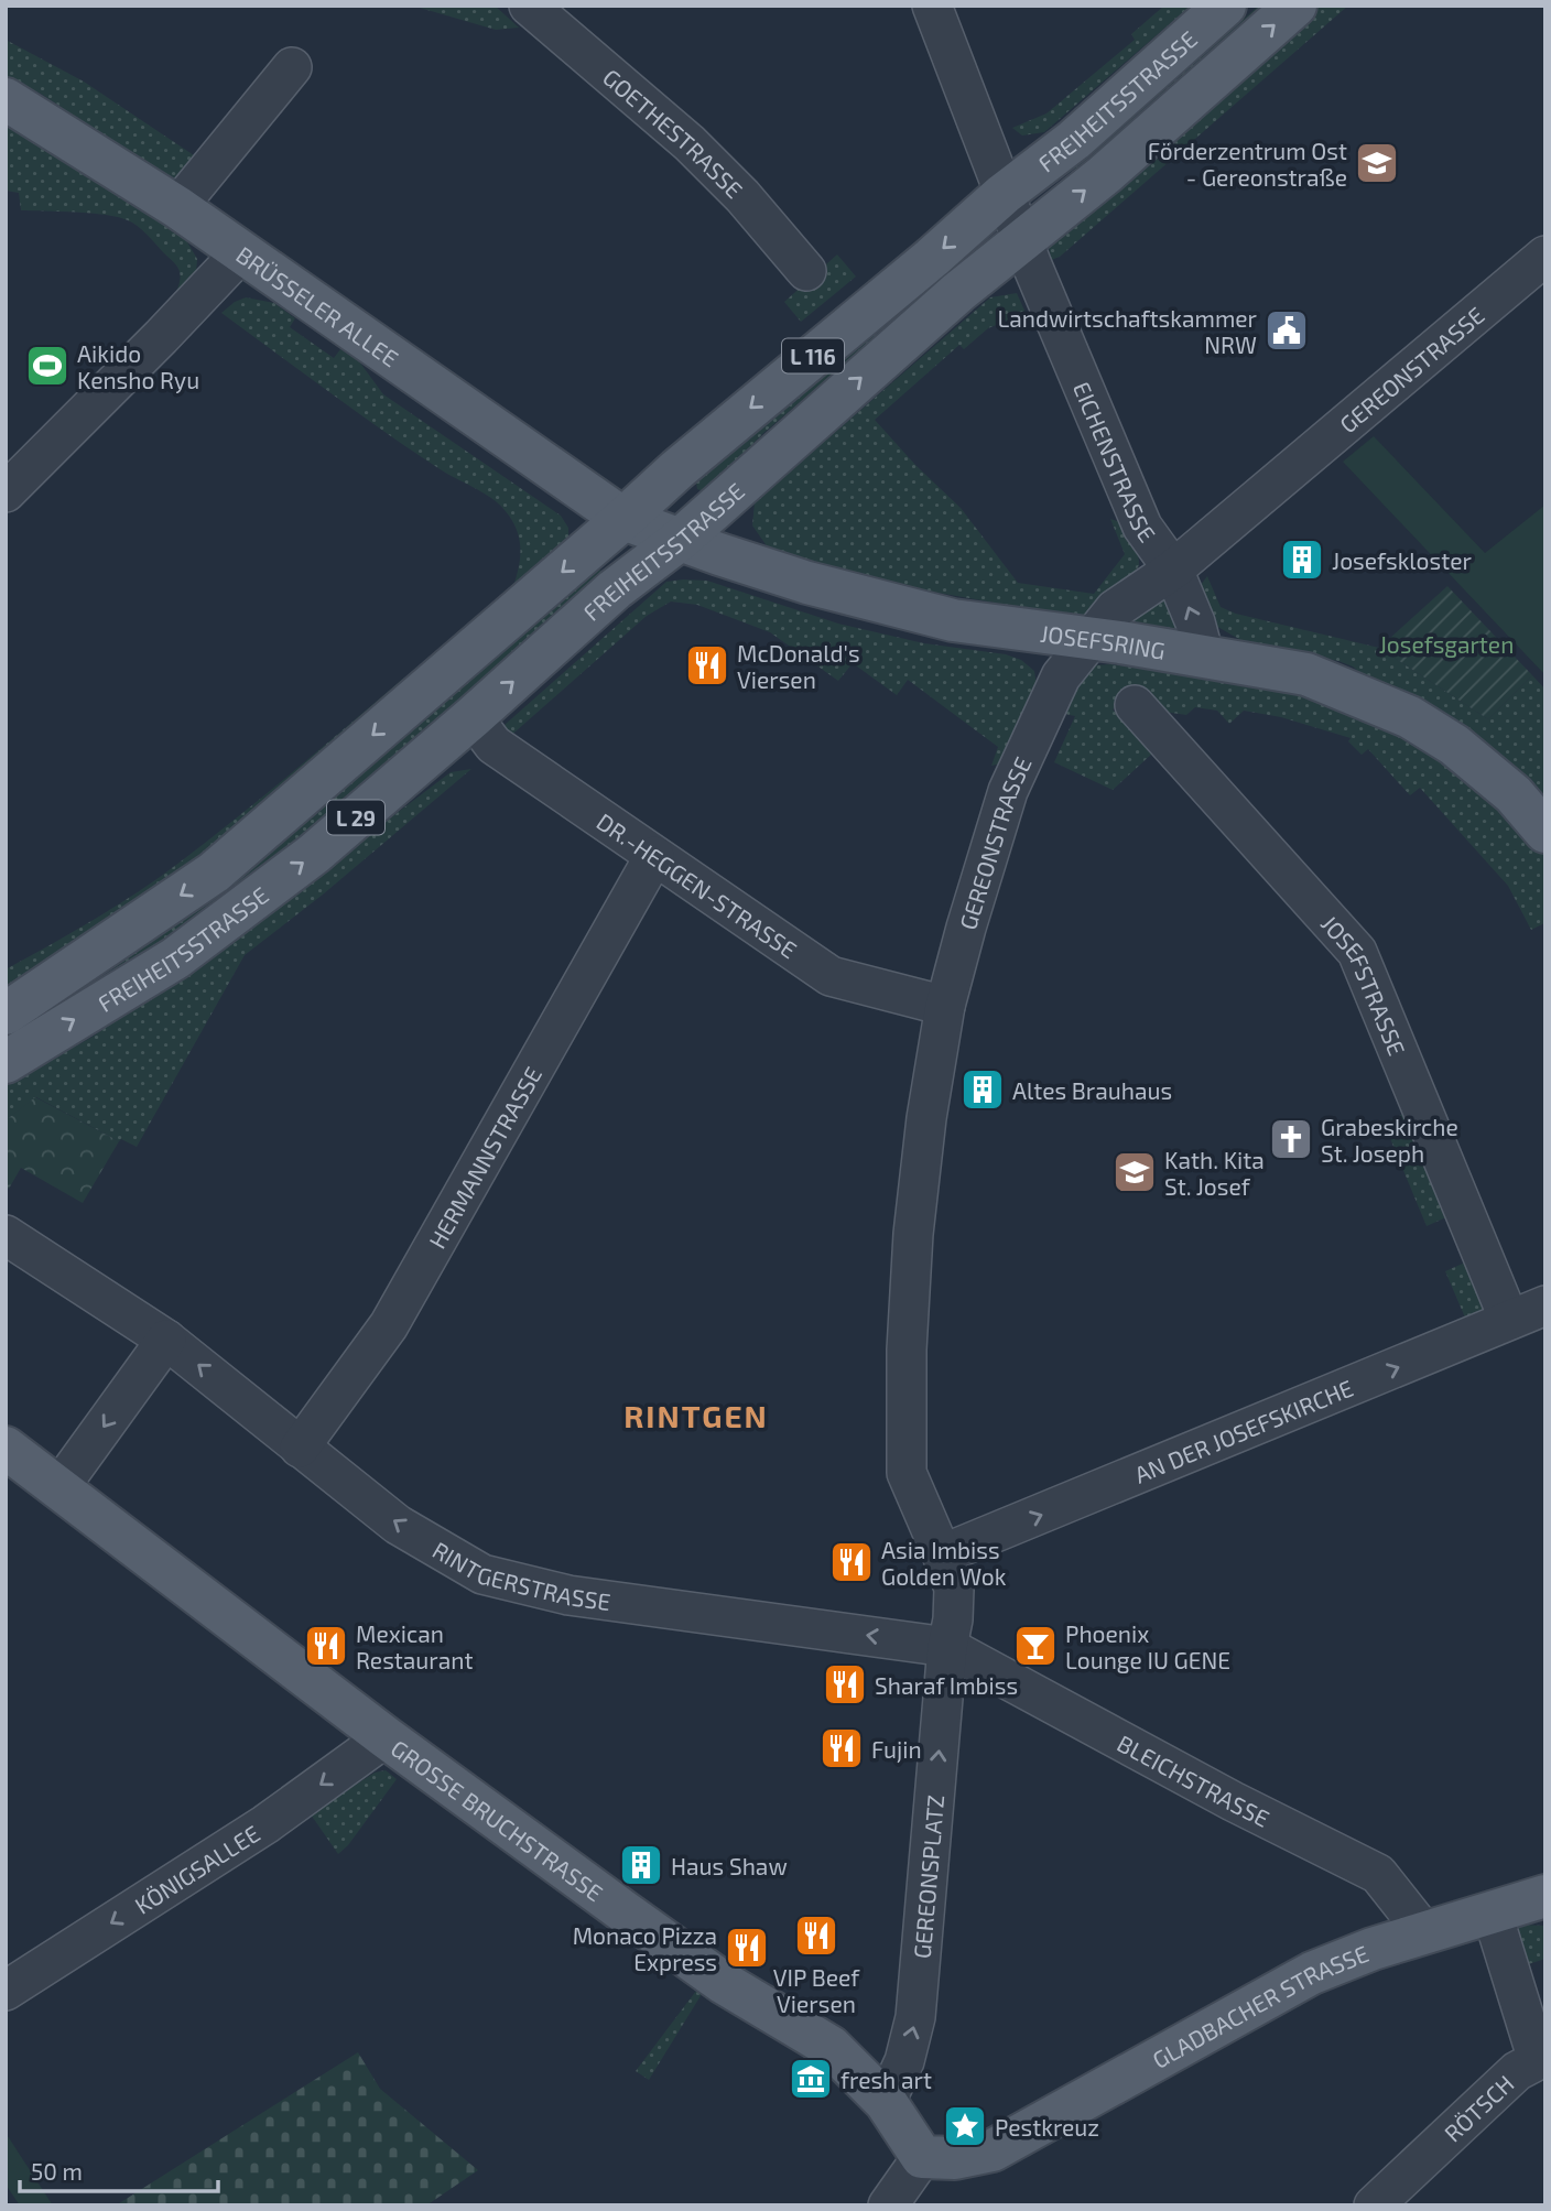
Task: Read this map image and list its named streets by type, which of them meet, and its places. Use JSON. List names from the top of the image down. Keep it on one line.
{"streets":{"main road":["FREIHEITSSTRASSE","BRÜSSELER ALLEE","L 116","JOSEFSRING","L 29","GROSSE BRUCHSTRASSE","GLADBACHER STRASSE"],"street":["GOETHESTRASSE","GEREONSTRASSE","EICHENSTRASSE","DR.-HEGGEN-STRASSE","JOSEFSTRASSE","HERMANNSTRASSE","AN DER JOSEFSKIRCHE","RINTGERSTRASSE","BLEICHSTRASSE","KÖNIGSALLEE","GEREONSPLATZ","RÖTSCH"]},"crossings":[["FREIHEITSSTRASSE","BRÜSSELER ALLEE"],["FREIHEITSSTRASSE","EICHENSTRASSE"],["FREIHEITSSTRASSE","JOSEFSRING"],["FREIHEITSSTRASSE","DR.-HEGGEN-STRASSE"],["BRÜSSELER ALLEE","JOSEFSRING"],["GEREONSTRASSE","EICHENSTRASSE"],["GEREONSTRASSE","JOSEFSRING"],["GEREONSTRASSE","DR.-HEGGEN-STRASSE"],["GEREONSTRASSE","AN DER JOSEFSKIRCHE"],["GEREONSTRASSE","RINTGERSTRASSE"],["GEREONSTRASSE","BLEICHSTRASSE"],["GEREONSTRASSE","GEREONSPLATZ"],["EICHENSTRASSE","JOSEFSRING"],["DR.-HEGGEN-STRASSE","HERMANNSTRASSE"],["JOSEFSTRASSE","AN DER JOSEFSKIRCHE"],["HERMANNSTRASSE","RINTGERSTRASSE"],["RINTGERSTRASSE","BLEICHSTRASSE"],["RINTGERSTRASSE","GEREONSPLATZ"],["BLEICHSTRASSE","GEREONSPLATZ"],["BLEICHSTRASSE","GLADBACHER STRASSE"],["GROSSE BRUCHSTRASSE","KÖNIGSALLEE"],["GROSSE BRUCHSTRASSE","GEREONSPLATZ"],["GROSSE BRUCHSTRASSE","GLADBACHER STRASSE"],["GLADBACHER STRASSE","RÖTSCH"]],"one_way":["AN DER JOSEFSKIRCHE","RINTGERSTRASSE","KÖNIGSALLEE","GEREONSPLATZ"],"districts":["RINTGEN"],"parks":["Josefsgarten"],"places":{"school or university":["Förderzentrum Ost - Gereonstraße","Kath. Kita St. Josef"],"public building":["Landwirtschaftskammer NRW"],"sports":["Aikido Kensho Ryu"],"building":["Josefskloster","Altes Brauhaus","Haus Shaw"],"restaurant":["McDonald's Viersen","Asia Imbiss Golden Wok","Mexican Restaurant","Sharaf Imbiss","Fujin","VIP Beef Viersen","Monaco Pizza Express"],"church":["Grabeskirche St. Joseph"],"bar":["Phoenix Lounge IU GENE"],"museum":["fresh art"],"place":["Pestkreuz"]},"scale_bar":"50 m"}
